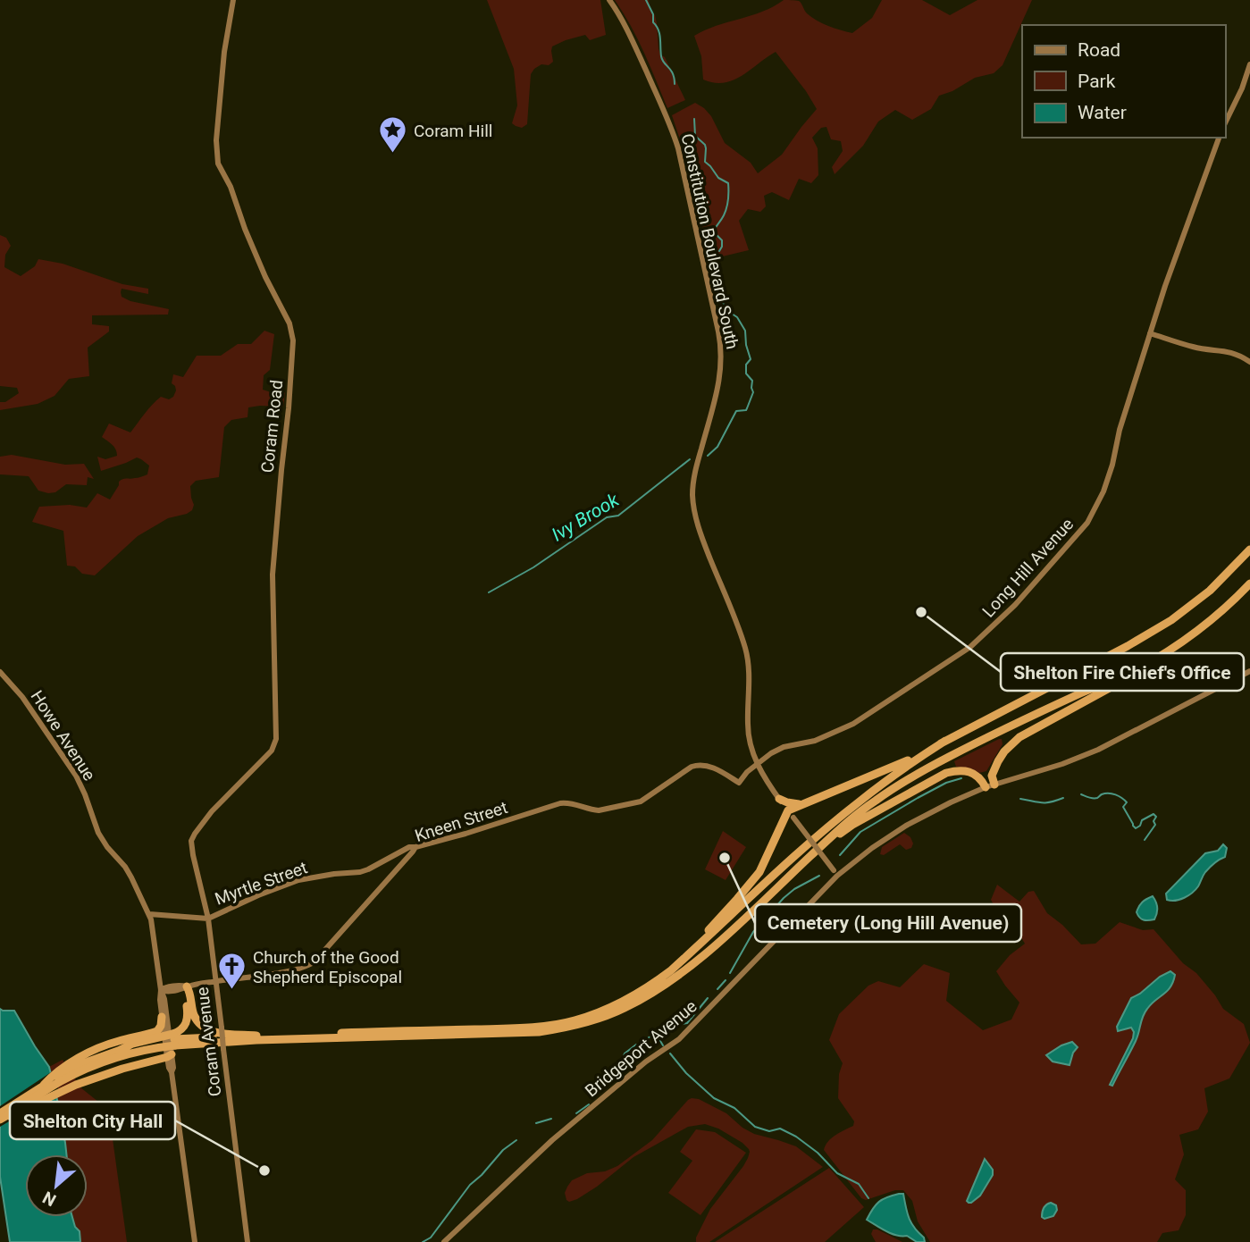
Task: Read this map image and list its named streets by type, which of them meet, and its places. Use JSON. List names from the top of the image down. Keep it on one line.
{"streets":{"street":["Constitution Boulevard South","Coram Road","Long Hill Avenue","Howe Avenue","Kneen Street","Myrtle Street","Coram Avenue","Bridgeport Avenue"]},"crossings":[["Constitution Boulevard South","Long Hill Avenue"],["Constitution Boulevard South","Bridgeport Avenue"],["Coram Road","Coram Avenue"],["Long Hill Avenue","Kneen Street"],["Howe Avenue","Kneen Street"],["Howe Avenue","Myrtle Street"],["Kneen Street","Myrtle Street"],["Kneen Street","Coram Avenue"],["Myrtle Street","Coram Avenue"]],"water":["Ivy Brook"],"places":{"place":["Coram Hill"],"other":["Shelton Fire Chief's Office","Cemetery (Long Hill Avenue)","Shelton City Hall"],"church":["Church of the Good Shepherd Episcopal"]},"legend":["Road","Park","Water"],"north":"bottom left"}
